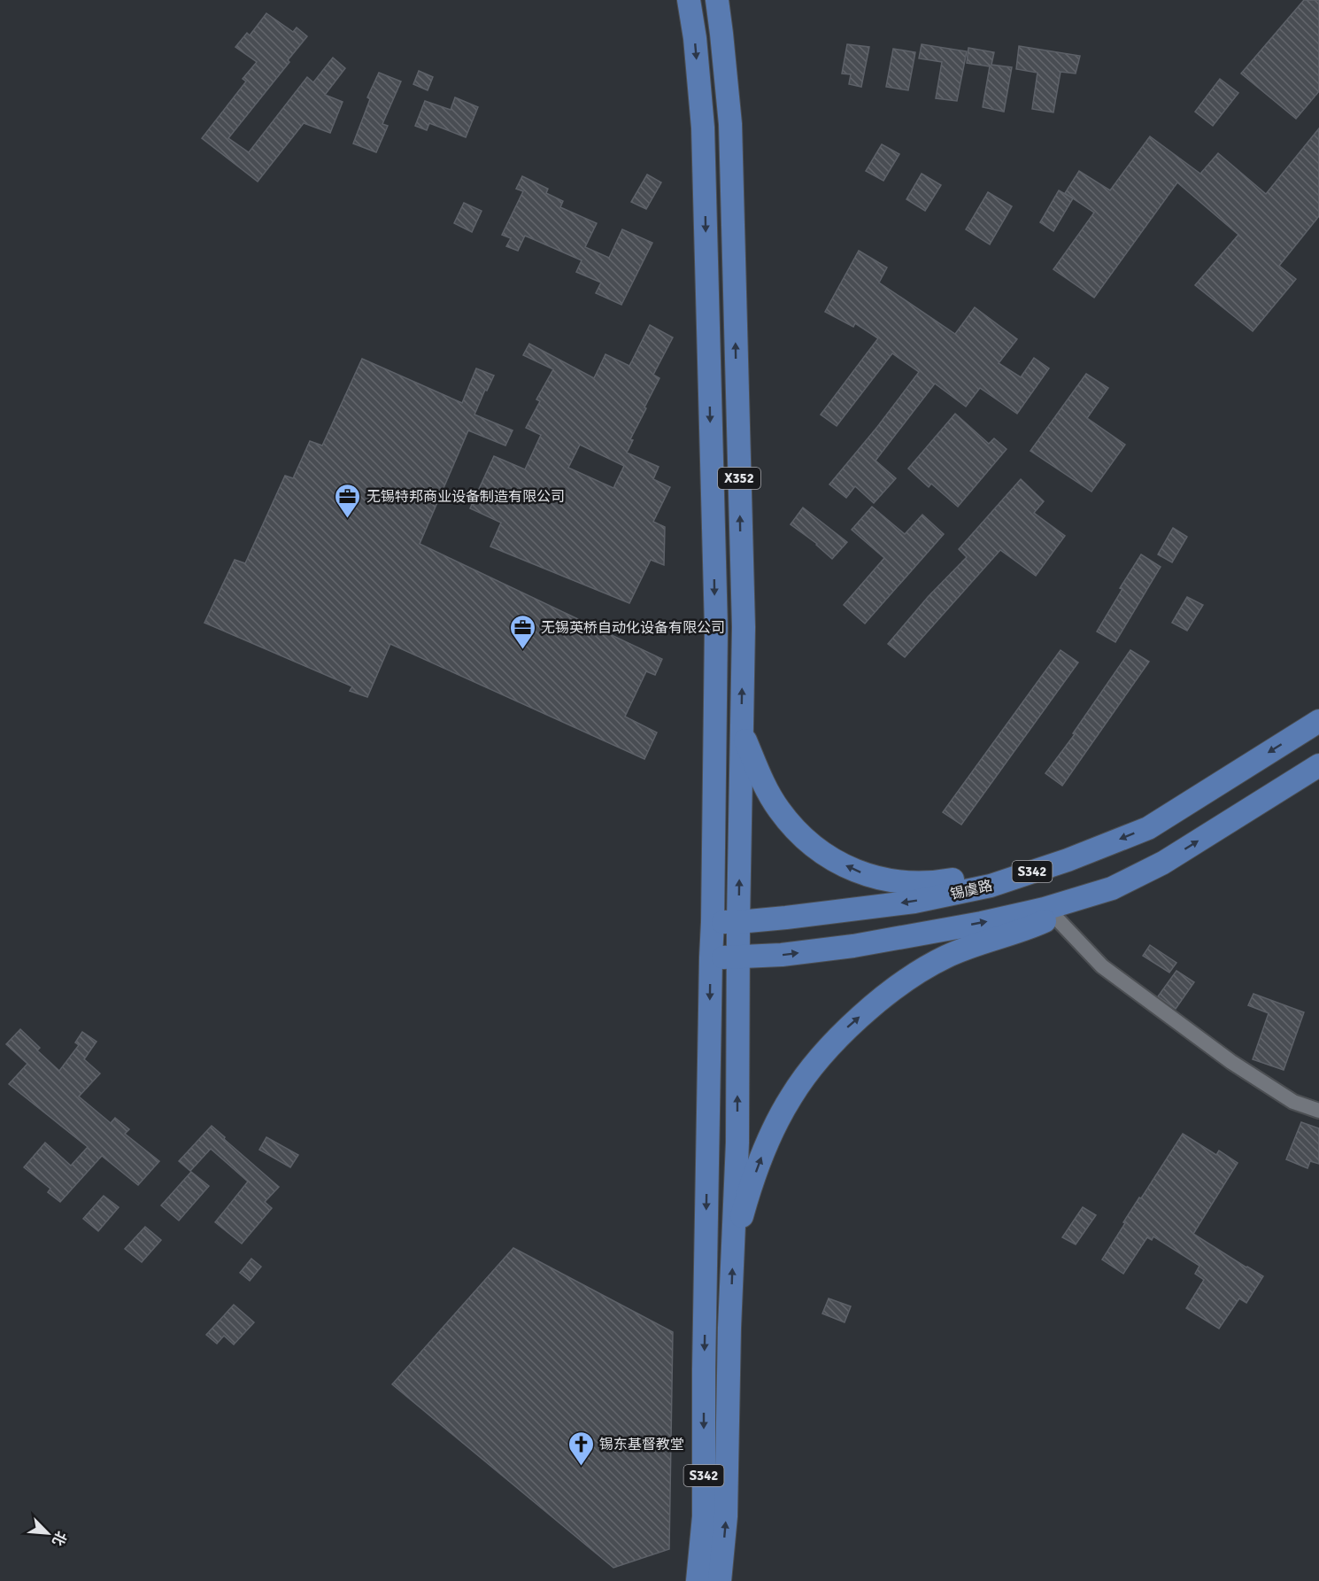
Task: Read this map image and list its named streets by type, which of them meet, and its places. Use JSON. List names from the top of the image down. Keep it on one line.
{"streets":{"main road":["X352","S342","锡虞路"]},"crossings":[["X352","S342"],["X352","锡虞路"],["S342","锡虞路"]],"places":{"office":["无锡特邦商业设备制造有限公司","无锡英桥自动化设备有限公司"],"church":["锡东基督教堂"]},"north":"bottom right"}
